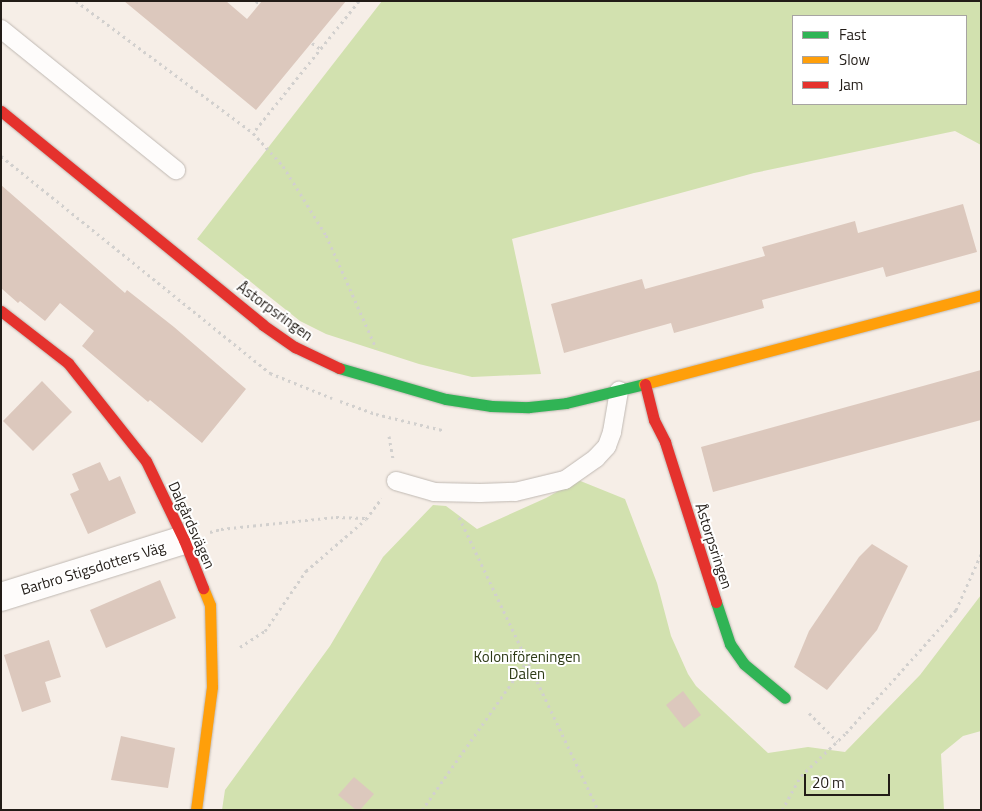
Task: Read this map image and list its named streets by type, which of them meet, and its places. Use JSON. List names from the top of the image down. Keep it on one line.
{"streets":{"street":["Åstorpsringen","Dalgårdsvägen","Barbro Stigsdotters Väg"]},"crossings":[["Dalgårdsvägen","Barbro Stigsdotters Väg"]],"parks":["Koloniföreningen Dalen"],"legend":["Fast","Slow","Jam"],"scale_bar":"20 m"}
